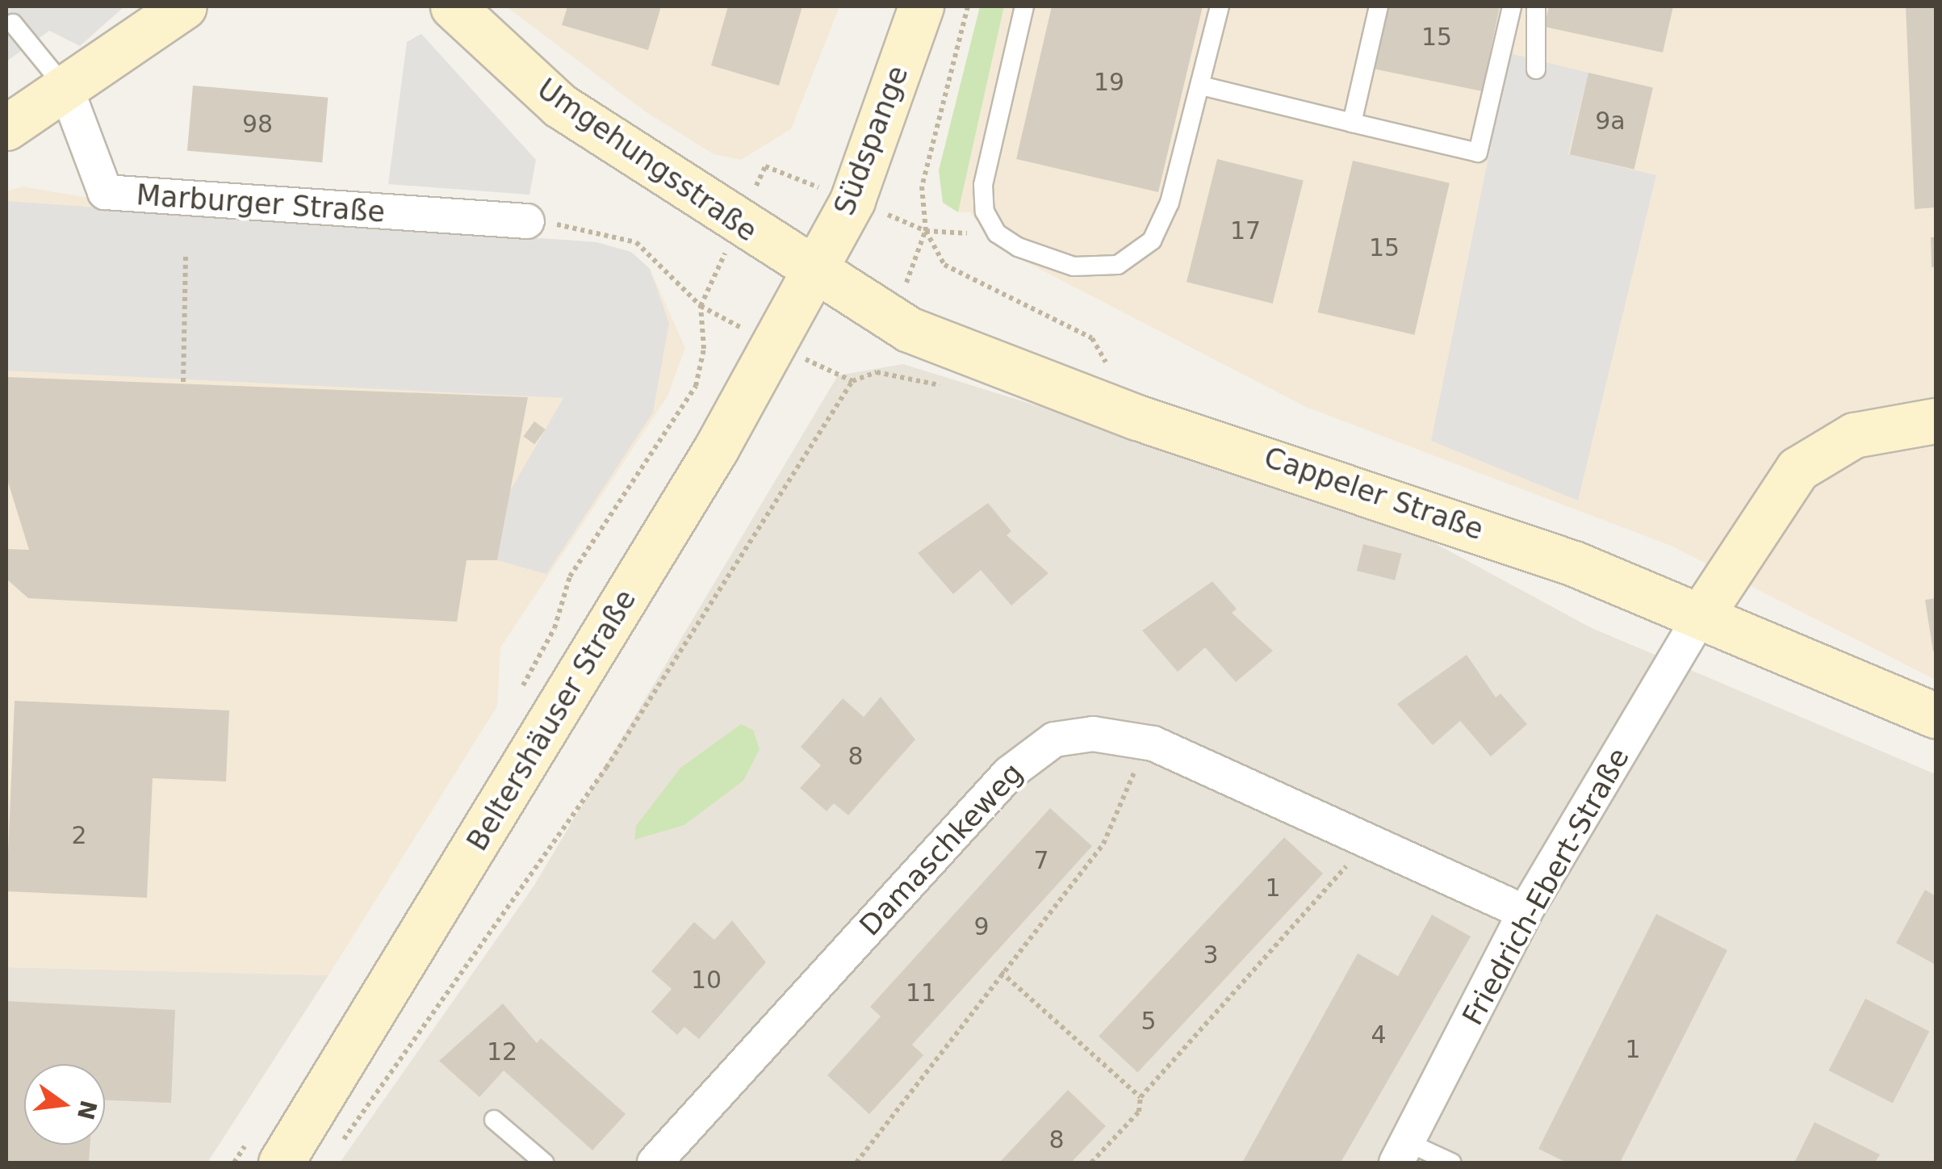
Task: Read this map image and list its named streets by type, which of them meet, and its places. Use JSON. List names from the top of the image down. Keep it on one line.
{"streets":{"main road":["Südspange","Umgehungsstraße","Cappeler Straße","Beltershäuser Straße"],"street":["Marburger Straße","Damaschkeweg","Friedrich-Ebert-Straße"]},"crossings":[["Südspange","Umgehungsstraße"],["Südspange","Cappeler Straße"],["Südspange","Beltershäuser Straße"],["Umgehungsstraße","Cappeler Straße"],["Umgehungsstraße","Beltershäuser Straße"],["Cappeler Straße","Beltershäuser Straße"],["Cappeler Straße","Friedrich-Ebert-Straße"],["Damaschkeweg","Friedrich-Ebert-Straße"]],"house_numbers":["15","19","9a","98","17","15","8","2","7","1","9","3","10","11","5","4","1","12","8"],"north":"right"}
